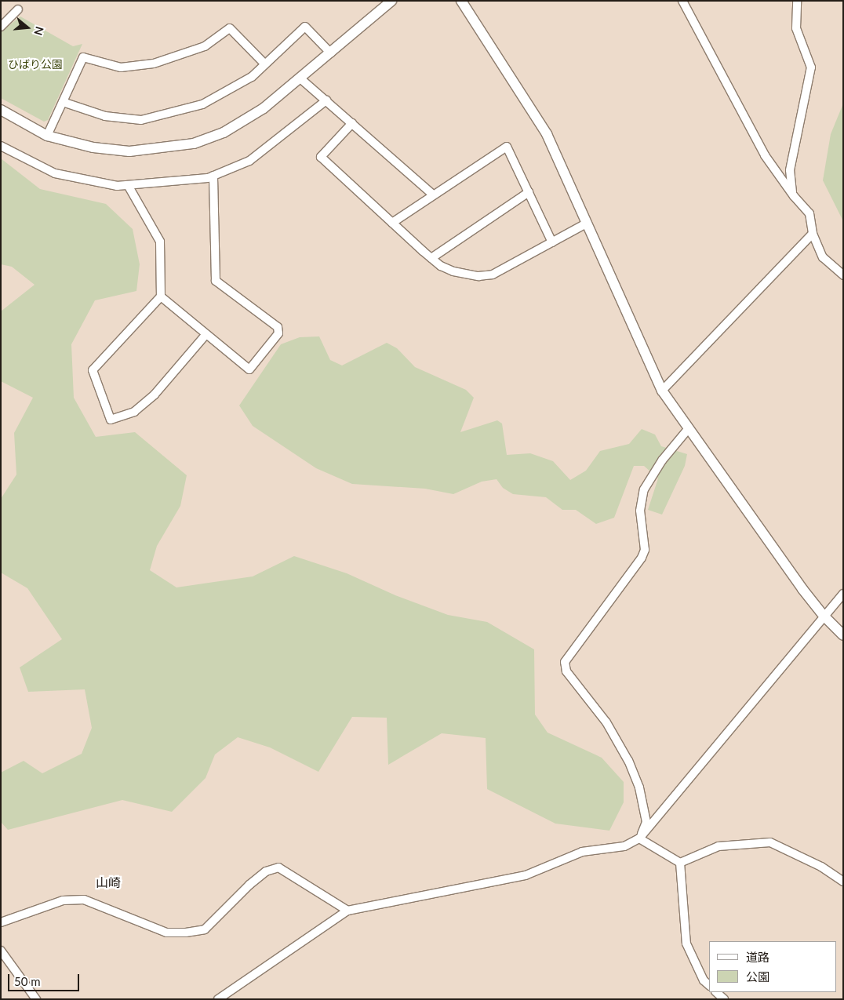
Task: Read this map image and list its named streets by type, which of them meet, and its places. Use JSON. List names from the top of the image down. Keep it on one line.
{"districts":["山崎"],"parks":["ひばり公園"],"legend":["道路","公園"],"scale_bar":"50 m","north":"right"}
